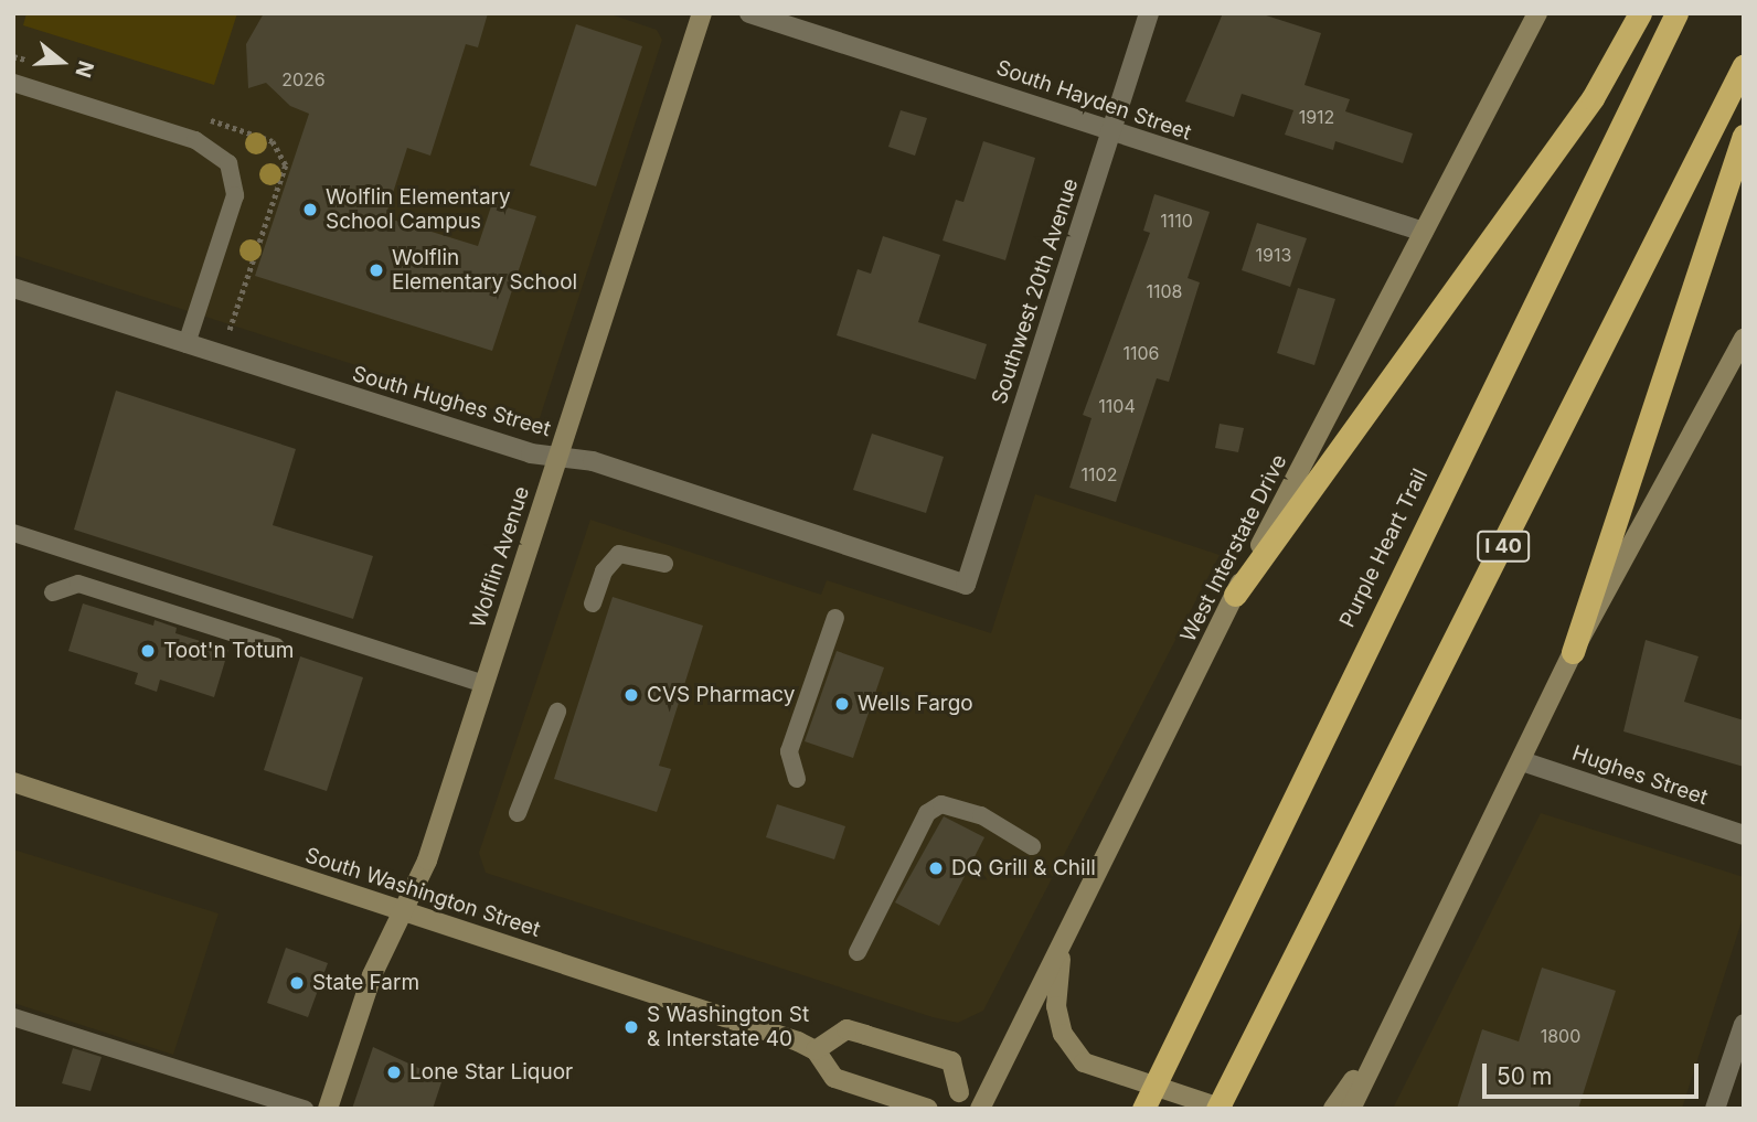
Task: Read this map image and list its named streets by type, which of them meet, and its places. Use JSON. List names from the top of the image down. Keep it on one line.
{"streets":{"highway":["I 40","Purple Heart Trail"],"main road":["West Interstate Drive","Wolflin Avenue","South Washington Street"],"street":["South Hayden Street","Southwest 20th Avenue","South Hughes Street","Hughes Street"]},"crossings":[["South Hayden Street","Southwest 20th Avenue"],["South Hayden Street","West Interstate Drive"],["Southwest 20th Avenue","South Hughes Street"],["South Hughes Street","Wolflin Avenue"],["Wolflin Avenue","South Washington Street"]],"places":["Wolflin Elementary School Campus","Wolflin Elementary School","Toot'n Totum","CVS Pharmacy","Wells Fargo","DQ Grill & Chill","State Farm","S Washington St & Interstate 40","Lone Star Liquor"],"house_numbers":["2026","1912","1110","1913","1108","1106","1104","1102","1800"],"scale_bar":"50 m","north":"right"}
